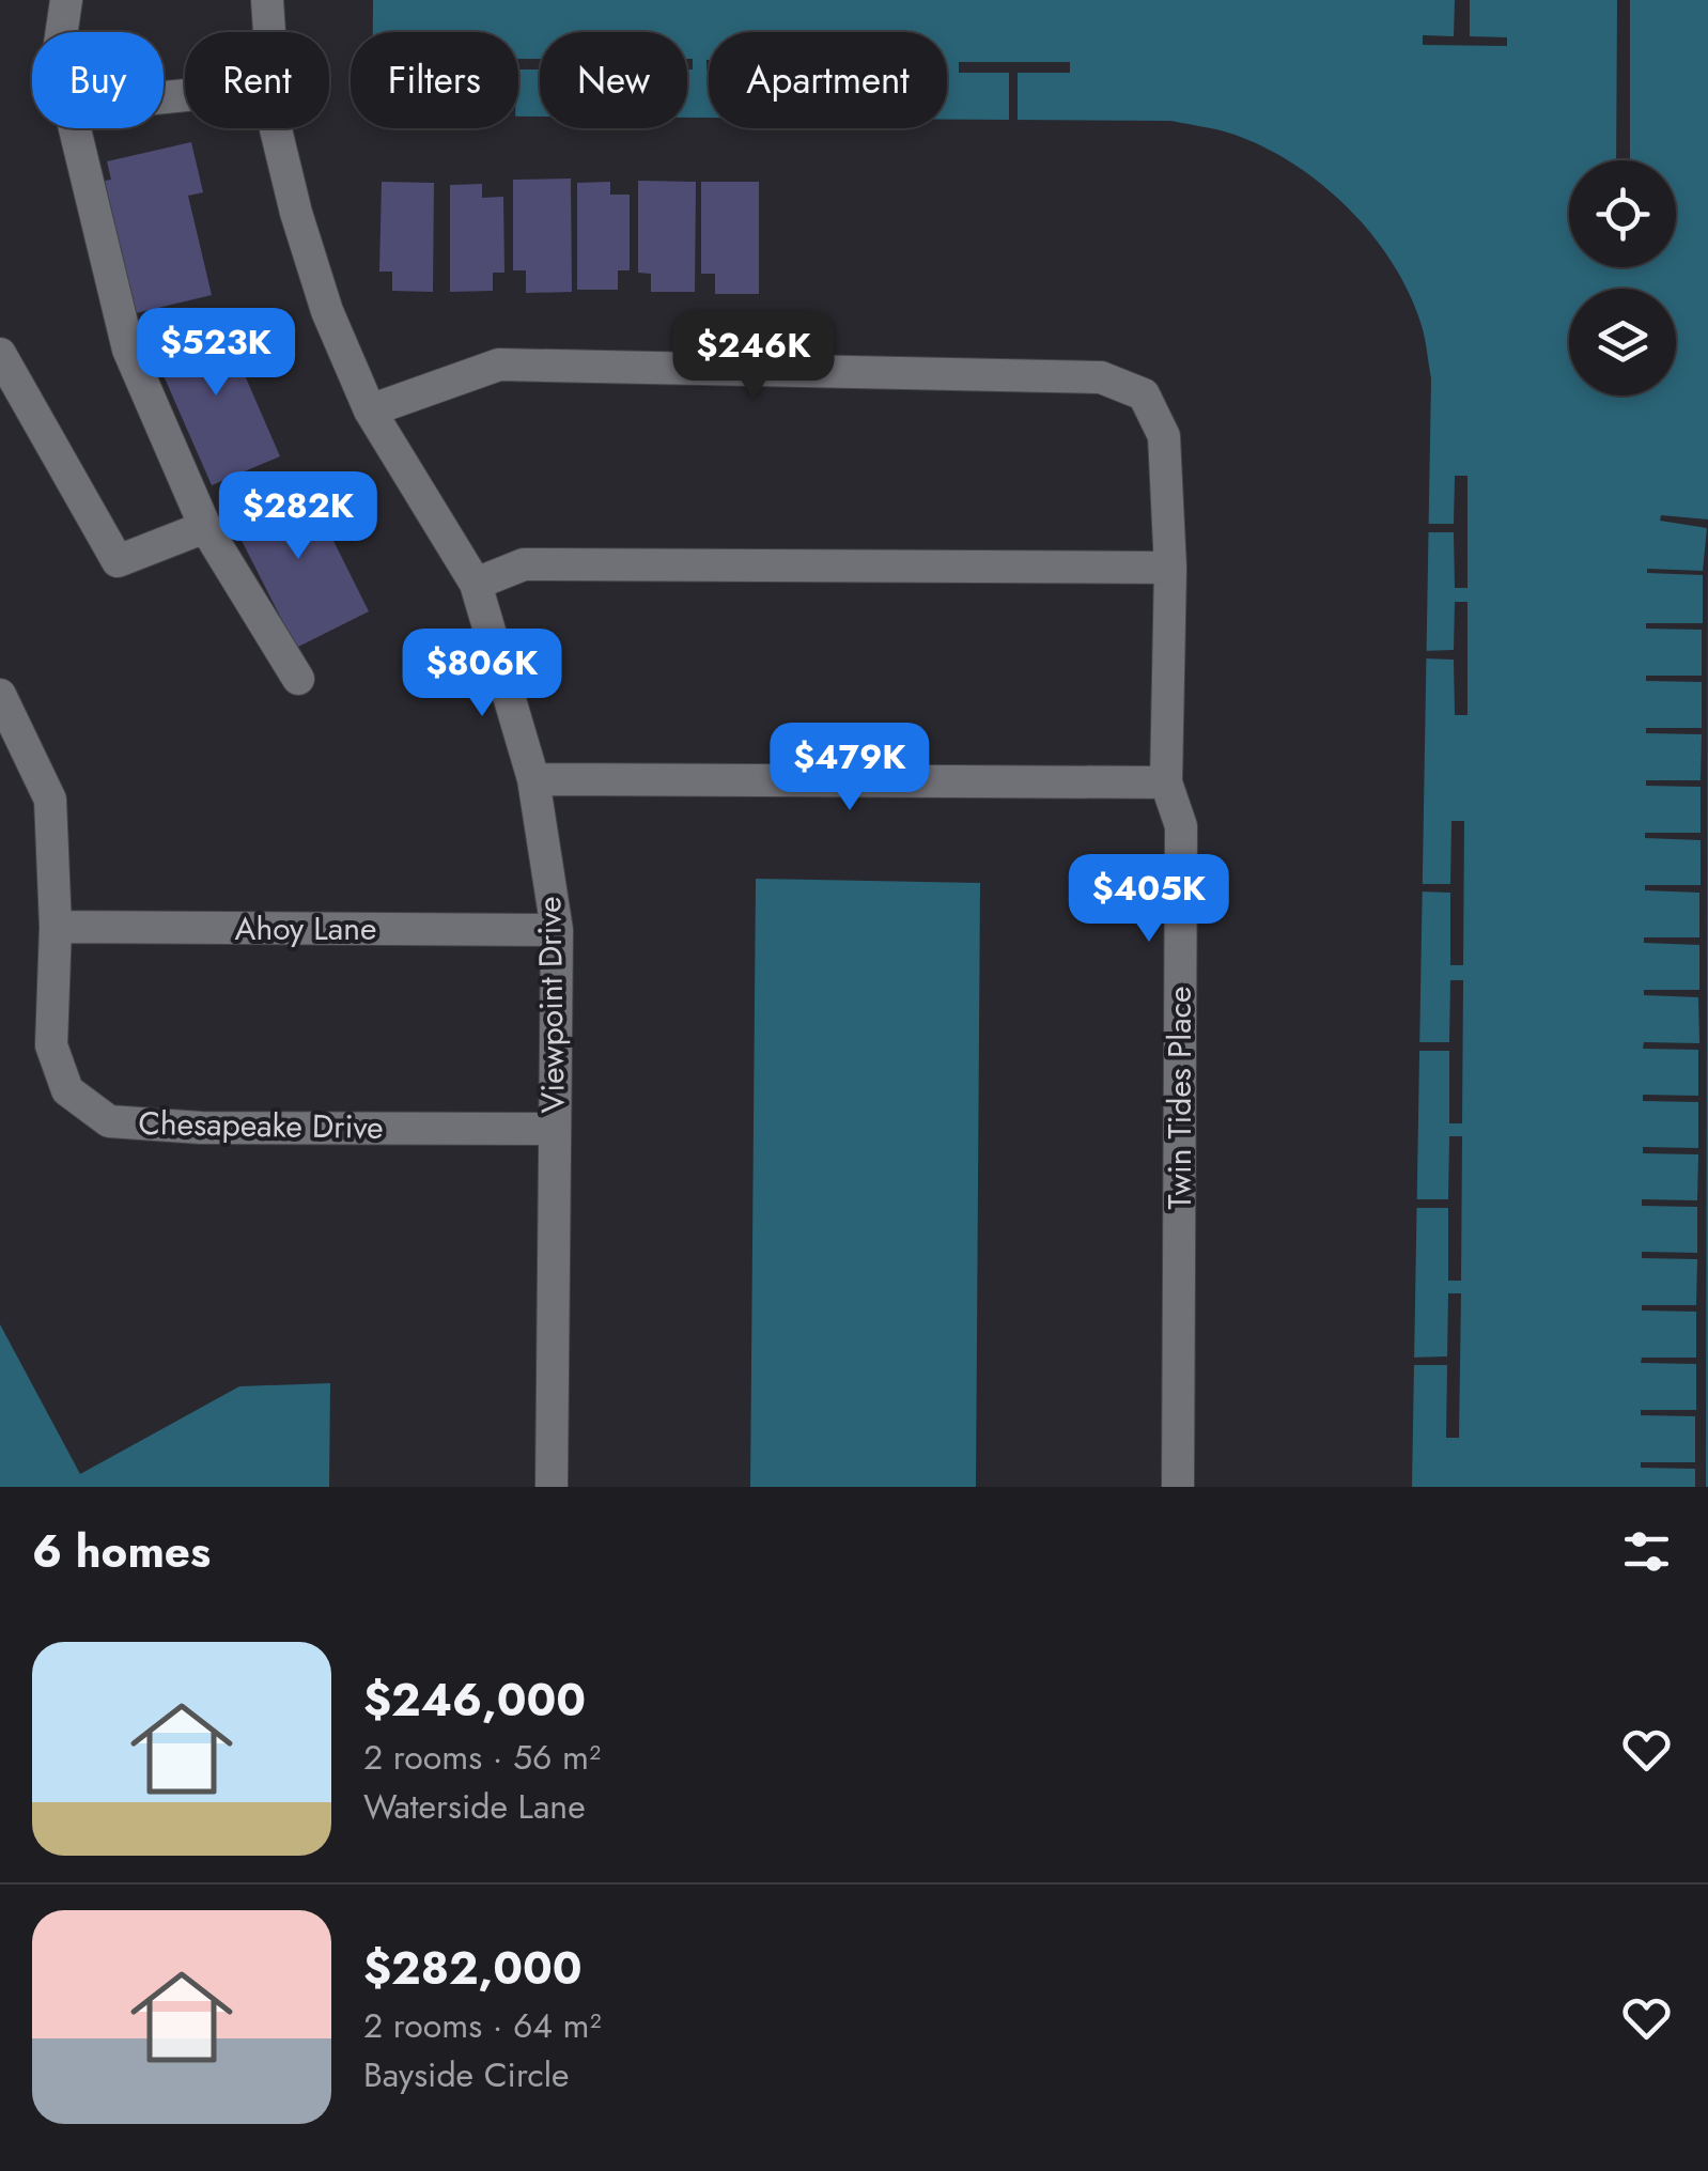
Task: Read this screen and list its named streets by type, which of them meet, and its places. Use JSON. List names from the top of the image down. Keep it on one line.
{"streets":{"street":["Ahoy Lane","Viewpoint Drive","Twin Tides Place","Chesapeake Drive"]},"crossings":[["Ahoy Lane","Viewpoint Drive"],["Ahoy Lane","Chesapeake Drive"],["Viewpoint Drive","Twin Tides Place"],["Viewpoint Drive","Chesapeake Drive"]],"page":{"chip":["Buy","Rent","Filters","New","Apartment"],"price":["$523K","$246K","$282K","$806K","$479K","$405K"],"heading":"6 homes","list":[{"name":"$246,000","note":"2 rooms · 56 m² · Waterside Lane"},{"name":"$282,000","note":"2 rooms · 64 m² · Bayside Circle"}]}}
